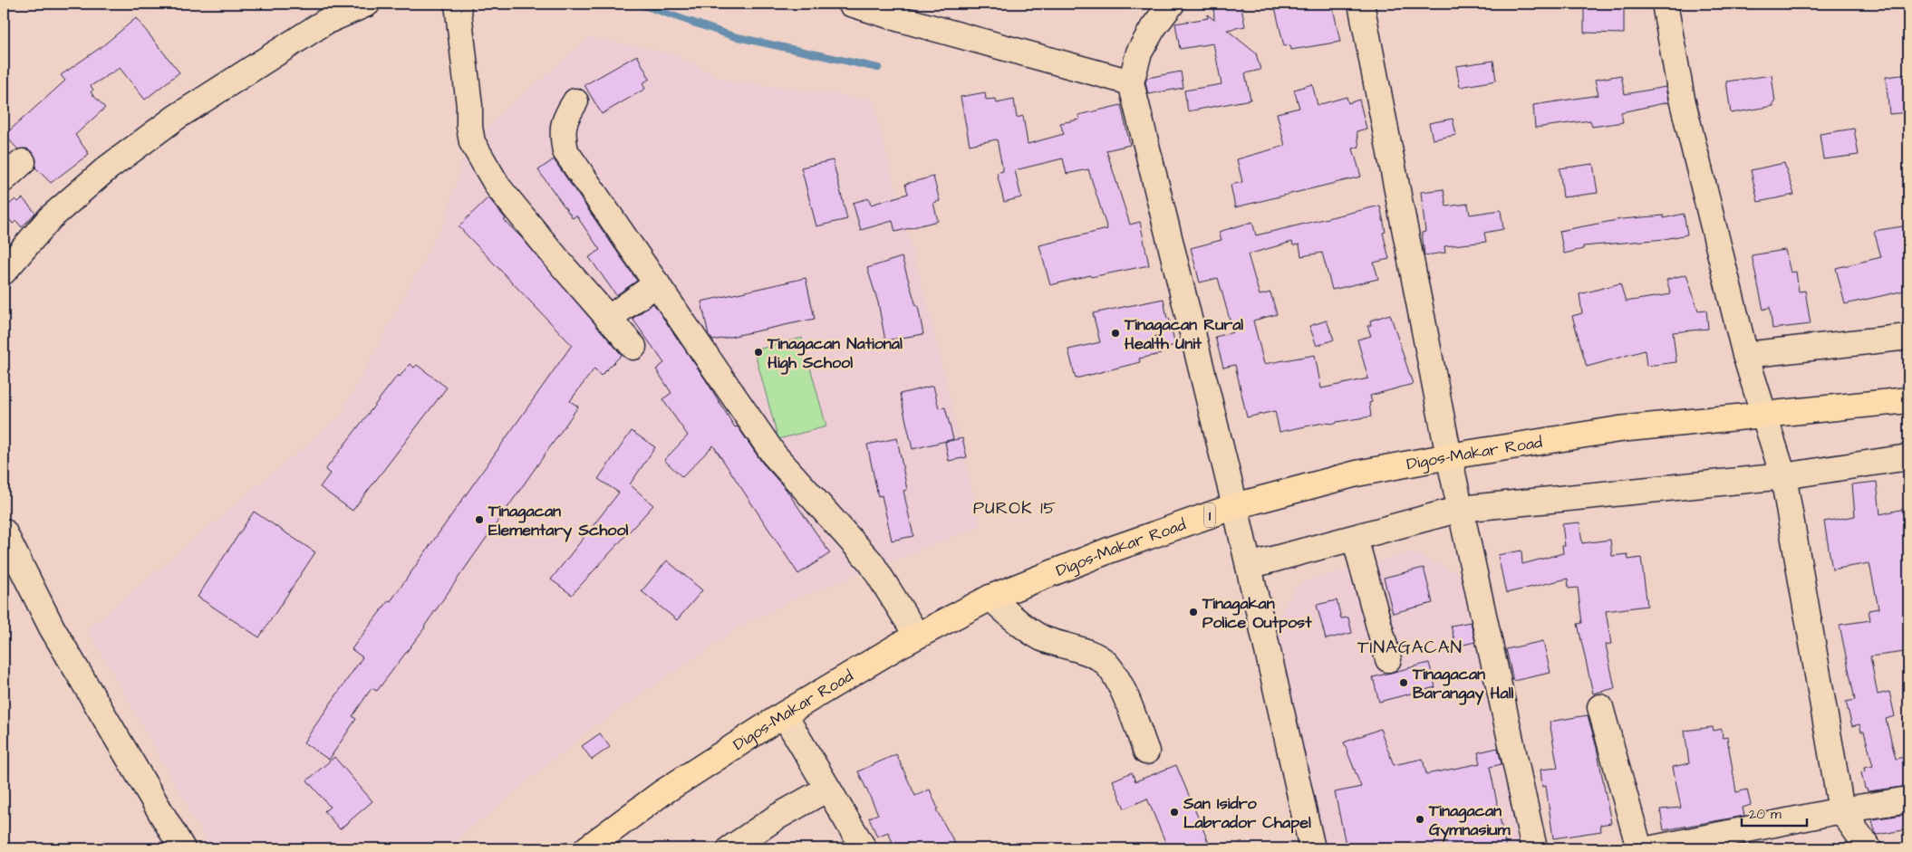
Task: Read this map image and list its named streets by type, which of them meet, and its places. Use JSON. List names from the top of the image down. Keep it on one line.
{"streets":{"highway":["Digos-Makar Road","1"]},"districts":["PUROK 15","TINAGACAN"],"places":["Tinagacan Rural Health Unit","Tinagacan National High School","Tinagacan Elementary School","Tinagakan Police Outpost","Tinagacan Barangay Hall","San Isidro Labrador Chapel","Tinagacan Gymnasium"],"scale_bar":"20 m"}
